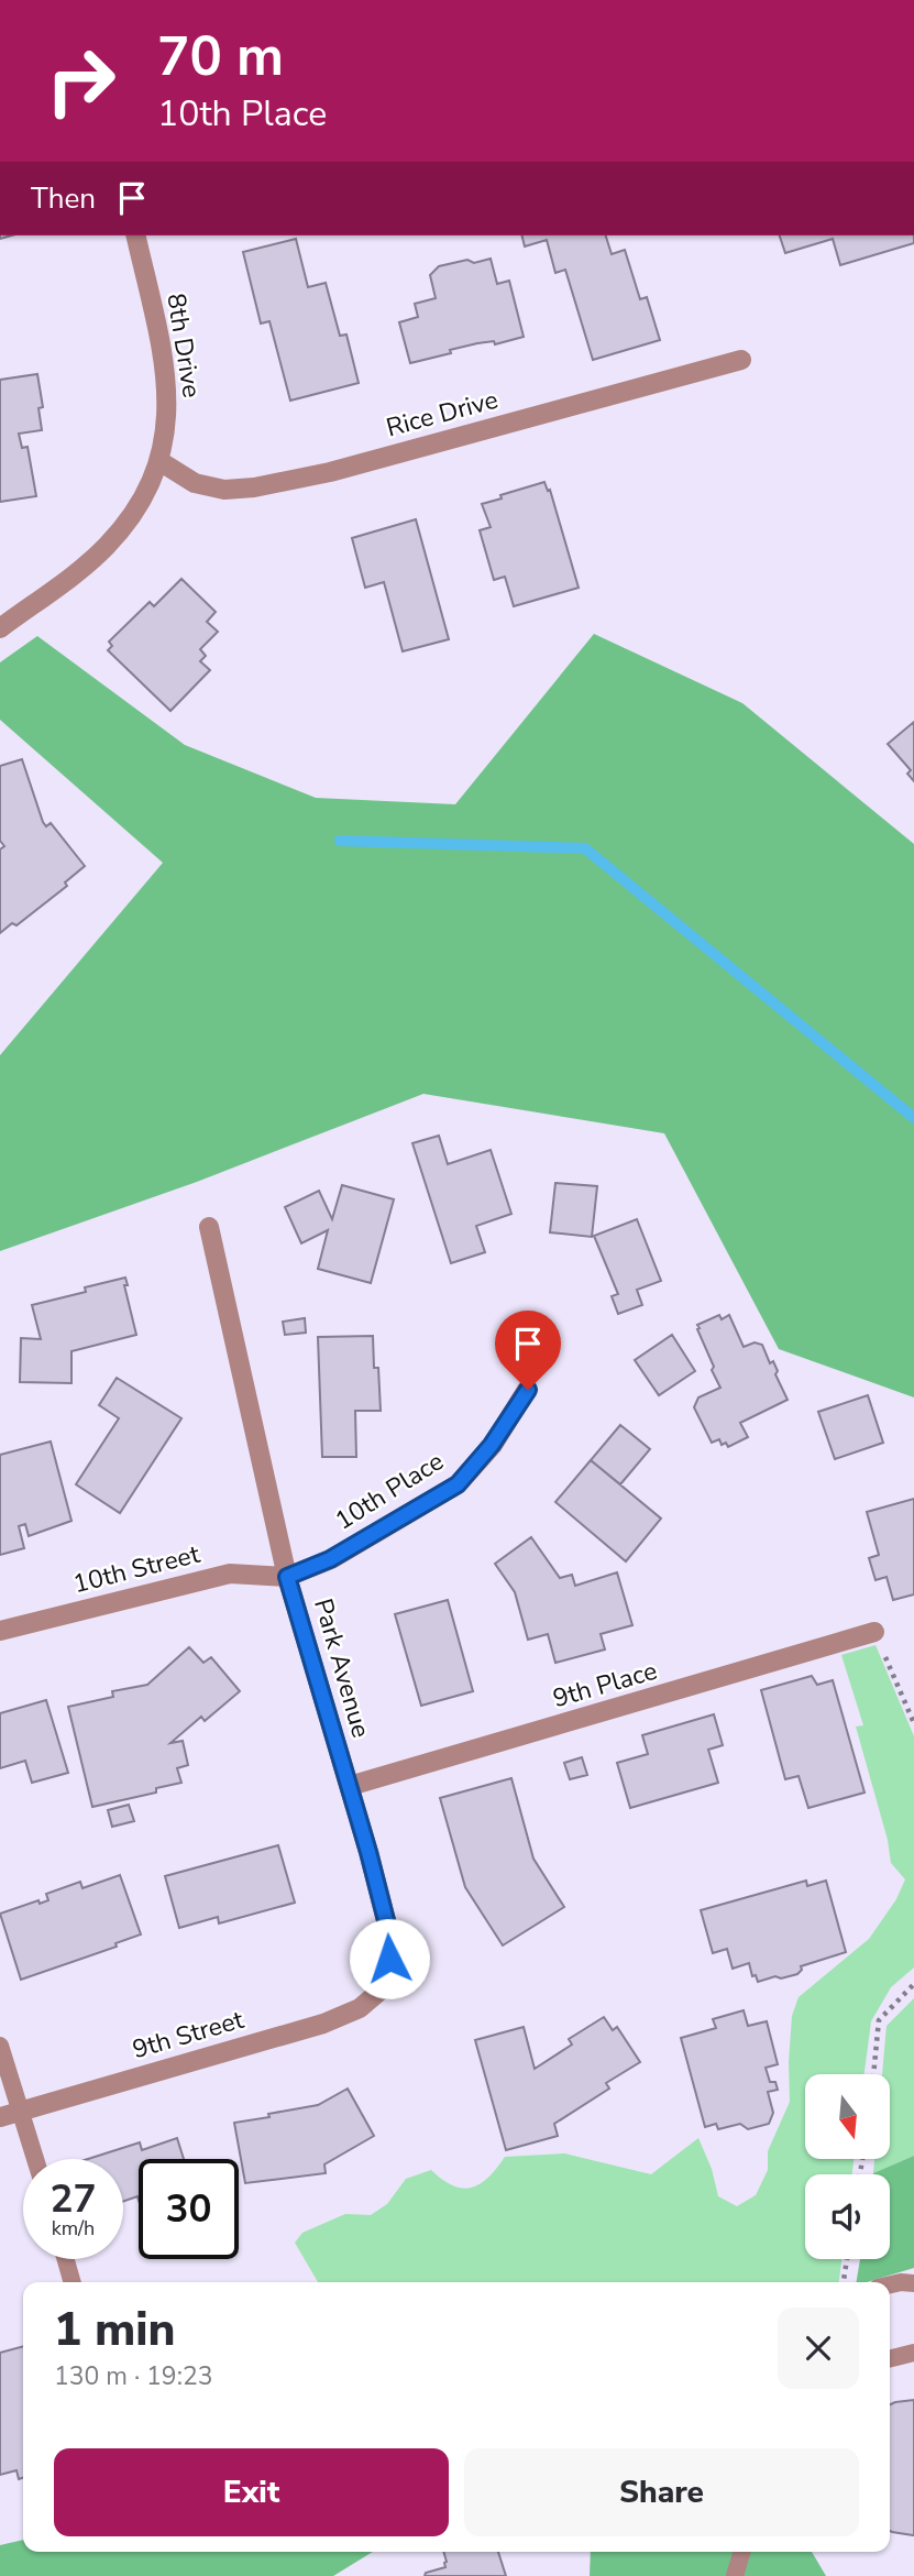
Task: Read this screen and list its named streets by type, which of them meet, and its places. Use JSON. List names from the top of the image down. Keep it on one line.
{"streets":{"street":["8th Drive","Rice Drive","10th Place","10th Street","Park Avenue","9th Place","9th Street"]},"crossings":[["8th Drive","Rice Drive"],["10th Place","10th Street"],["10th Place","Park Avenue"],["10th Street","Park Avenue"],["Park Avenue","9th Place"],["Park Avenue","9th Street"]],"north":"bottom","page":{"turn":["70 m","10th Place"],"then":"Then","speed":"27 km/h","limit":"30","heading":["1 min","130 m · 19:23"],"buttons":["Exit","Share"]}}
